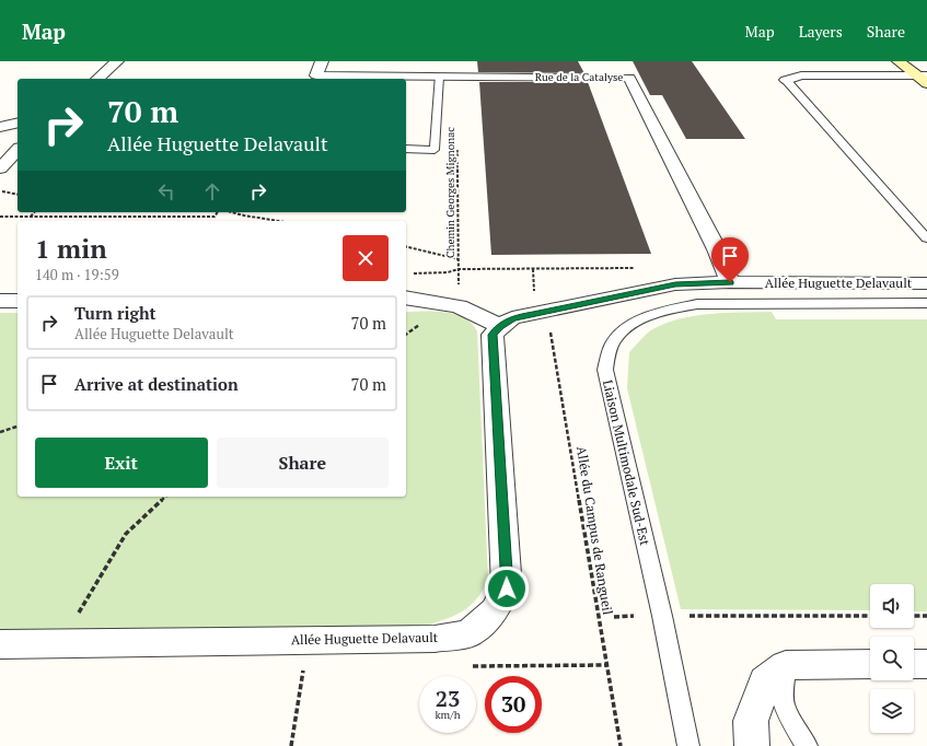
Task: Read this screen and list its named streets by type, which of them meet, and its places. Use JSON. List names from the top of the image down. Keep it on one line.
{"streets":{"street":["Rue de la Catalyse","Allée Huguette Delavault"],"lane":["Liaison Multimodale Sud-Est"],"path":["Chemin Georges Mignonac","Allée du Campus de Rangueil"]},"crossings":[["Rue de la Catalyse","Allée Huguette Delavault"]],"page":{"header":"Map","nav":["Map","Layers","Share"],"turn":["70 m","Allée Huguette Delavault"],"heading":["1 min","140 m · 19:59"],"list":[{"name":"Turn right","note":"Allée Huguette Delavault","value":"70 m"},{"name":"Arrive at destination","value":"70 m"}],"buttons":["Exit","Share"],"speed":"23 km/h","limit":"30"}}
